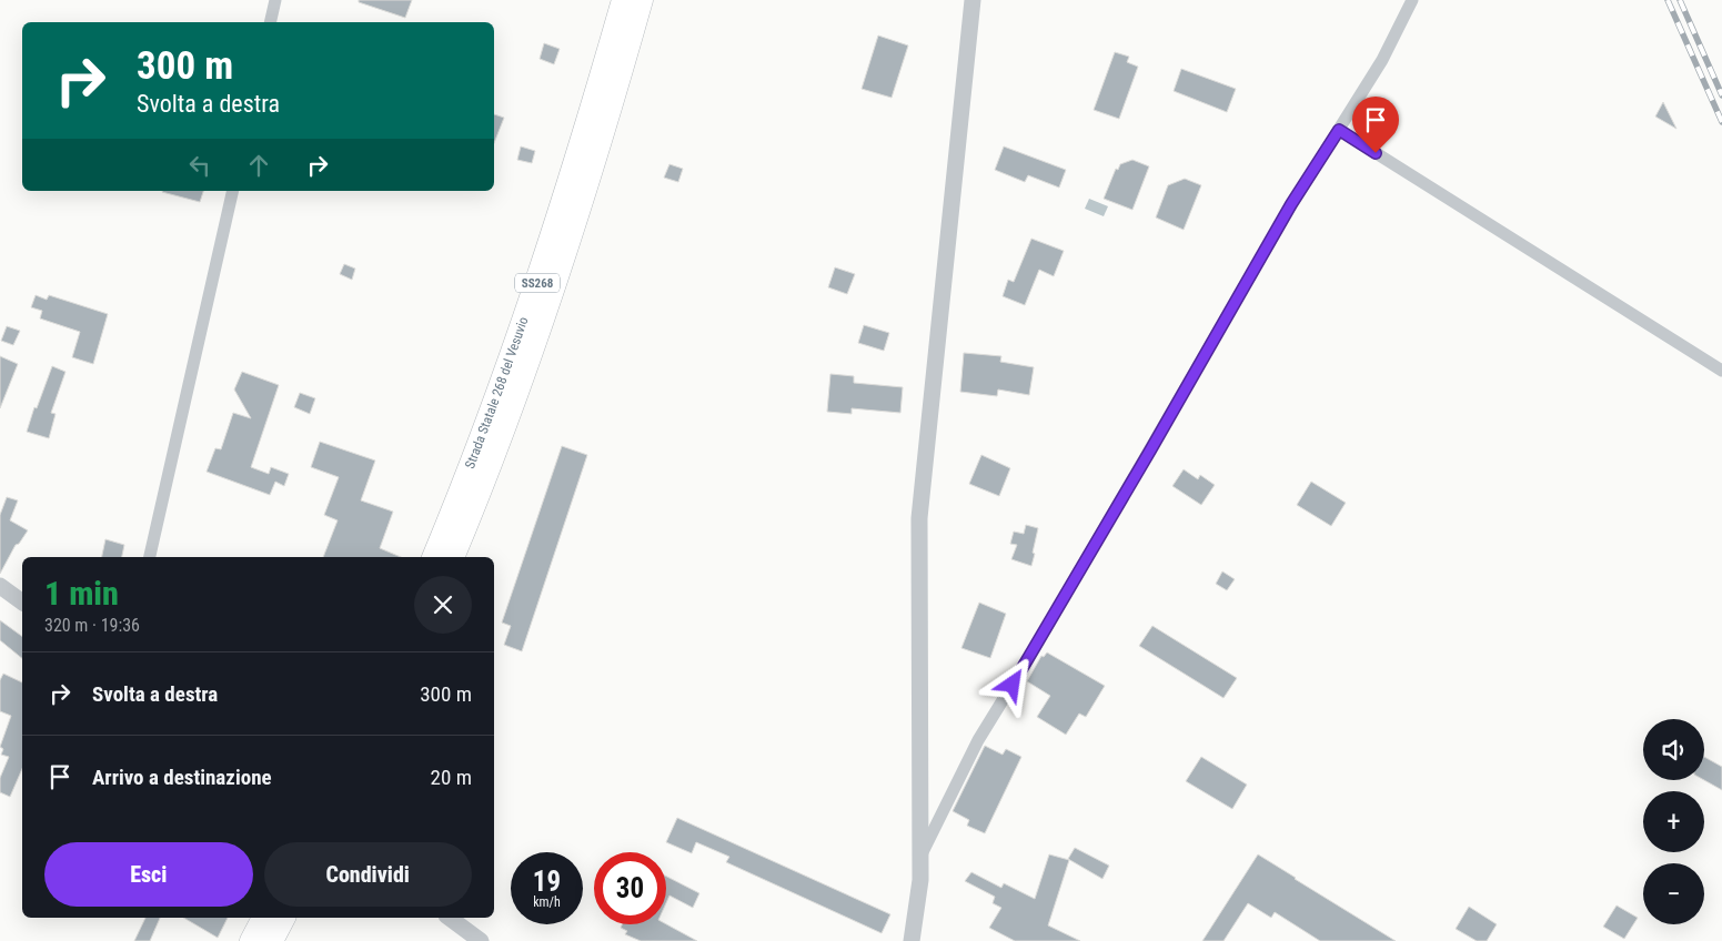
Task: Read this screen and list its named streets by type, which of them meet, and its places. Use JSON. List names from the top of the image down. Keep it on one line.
{"streets":{"highway":["SS268","Strada Statale 268 del Vesuvio"]},"page":{"turn":["300 m","Svolta a destra"],"heading":["1 min","320 m · 19:36"],"list":[{"name":"Svolta a destra","value":"300 m"},{"name":"Arrivo a destinazione","value":"20 m"}],"map_buttons":["+","−"],"buttons":["Esci","Condividi"],"speed":"19 km/h","limit":"30"}}
